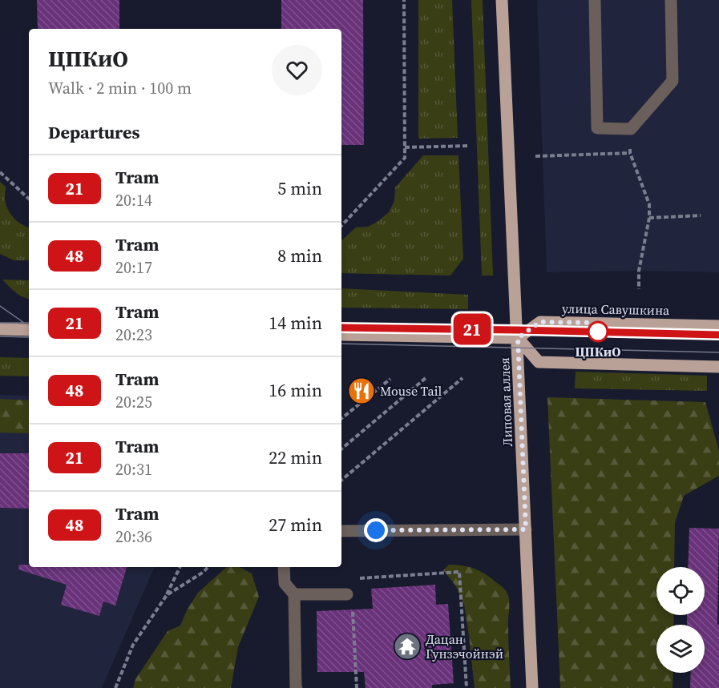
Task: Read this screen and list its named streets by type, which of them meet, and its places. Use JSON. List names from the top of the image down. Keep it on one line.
{"streets":{"main road":["улица Савушкина","Липовая аллея"]},"crossings":[["улица Савушкина","Липовая аллея"]],"places":{"other":["ЦПКиО"],"restaurant":["Mouse Tail"],"temple":["Дацан Гунзэчойнэй"]},"lines":["tram line 21"],"page":{"on_map":"21","heading":[["ЦПКиО","Walk · 2 min · 100 m"],"Departures"],"list":[{"mark":"21","name":"Tram","note":"20:14","value":"5 min"},{"mark":"48","name":"Tram","note":"20:17","value":"8 min"},{"mark":"21","name":"Tram","note":"20:23","value":"14 min"},{"mark":"48","name":"Tram","note":"20:25","value":"16 min"},{"mark":"21","name":"Tram","note":"20:31","value":"22 min"},{"mark":"48","name":"Tram","note":"20:36","value":"27 min"}]}}
